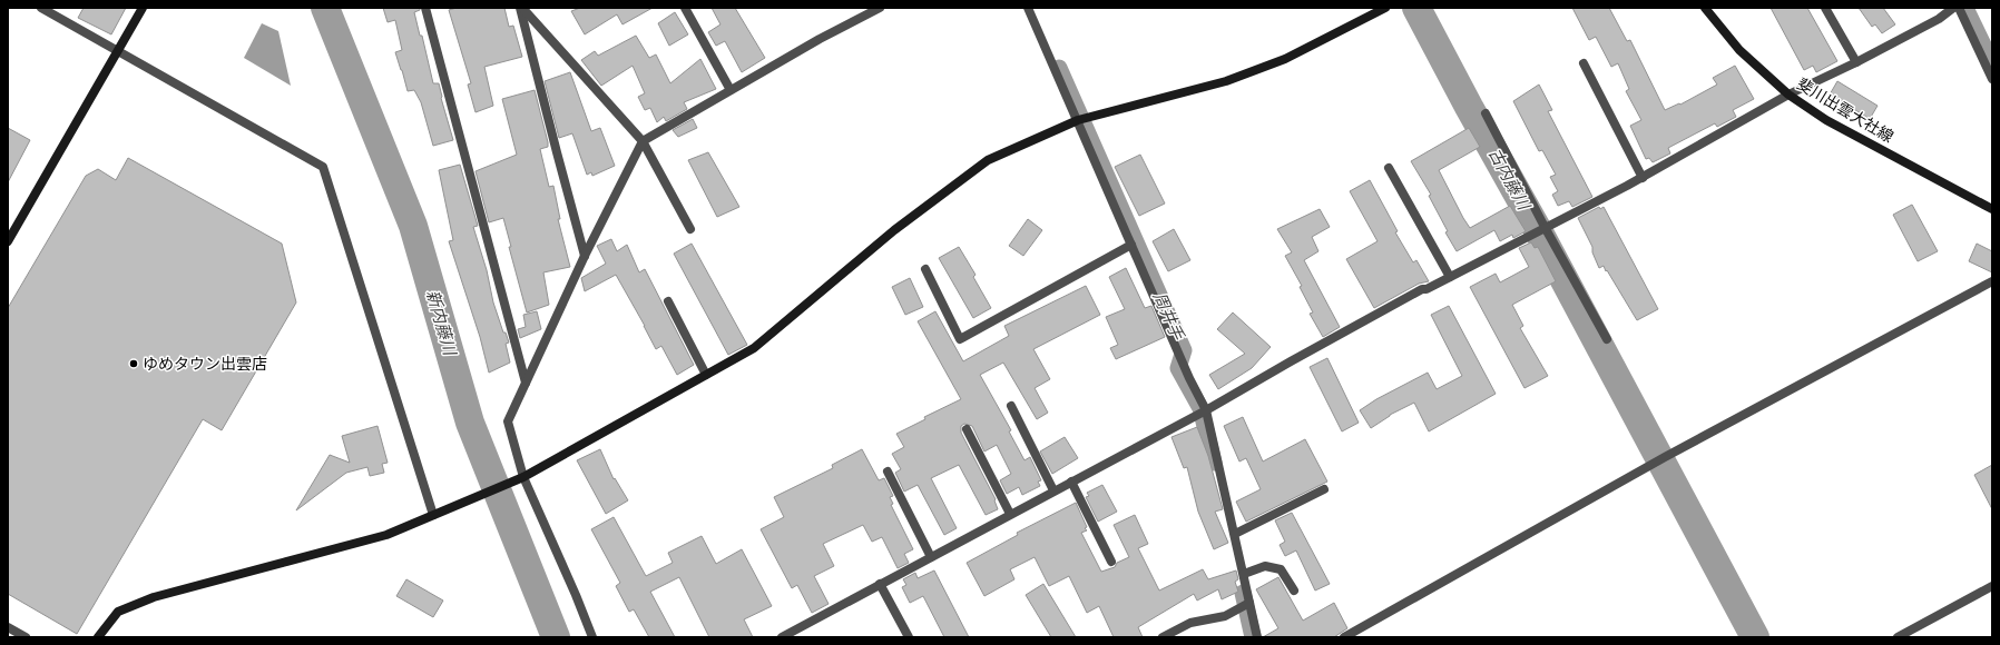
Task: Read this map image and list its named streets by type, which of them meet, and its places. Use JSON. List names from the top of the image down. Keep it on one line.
{"streets":{"street":["斐川出雲大社線"]},"water":["古内藤川","周井手","新内藤川"],"places":["ゆめタウン出雲店"]}
